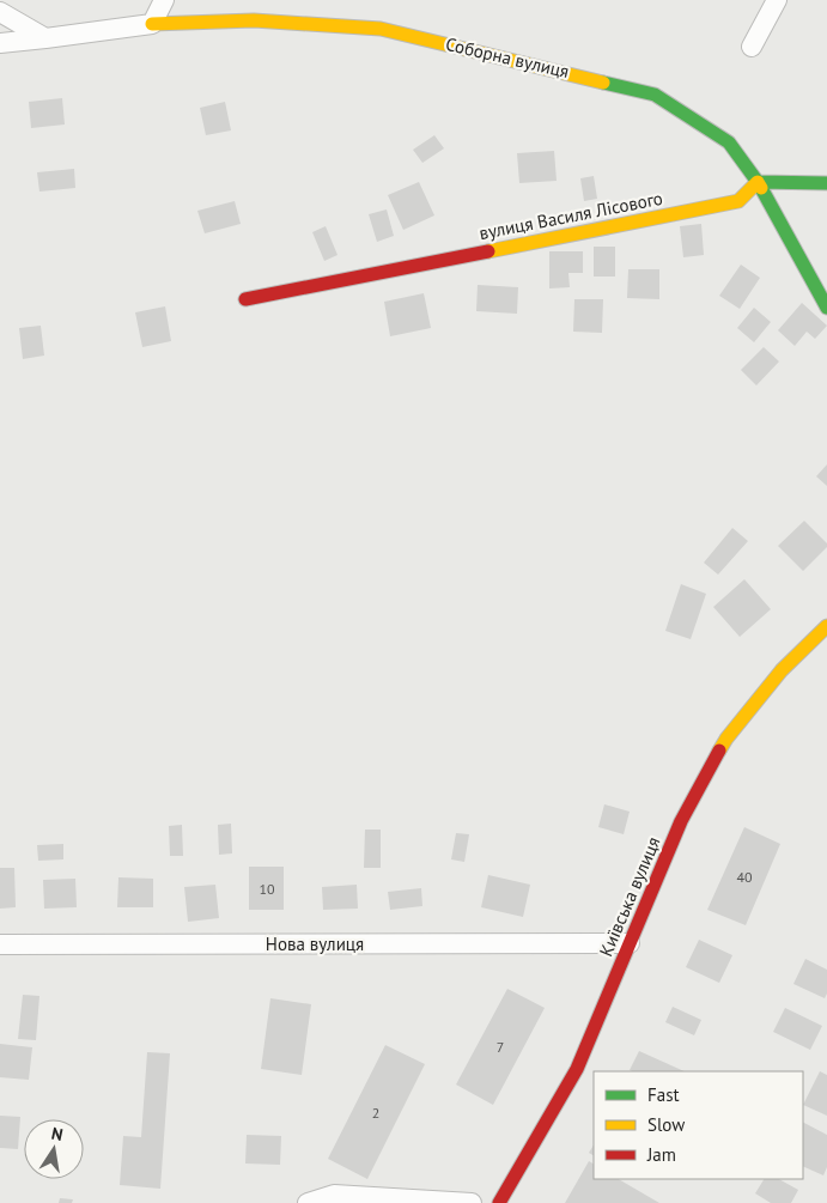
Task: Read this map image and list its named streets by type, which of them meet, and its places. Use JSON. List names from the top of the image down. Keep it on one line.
{"streets":{"street":["Соборна вулиця","вулиця Василя Лісового","Київська вулиця","Нова вулиця"]},"crossings":[["Соборна вулиця","вулиця Василя Лісового"],["Київська вулиця","Нова вулиця"]],"house_numbers":["40","10","7","2"],"legend":["Fast","Slow","Jam"],"north":"top"}
